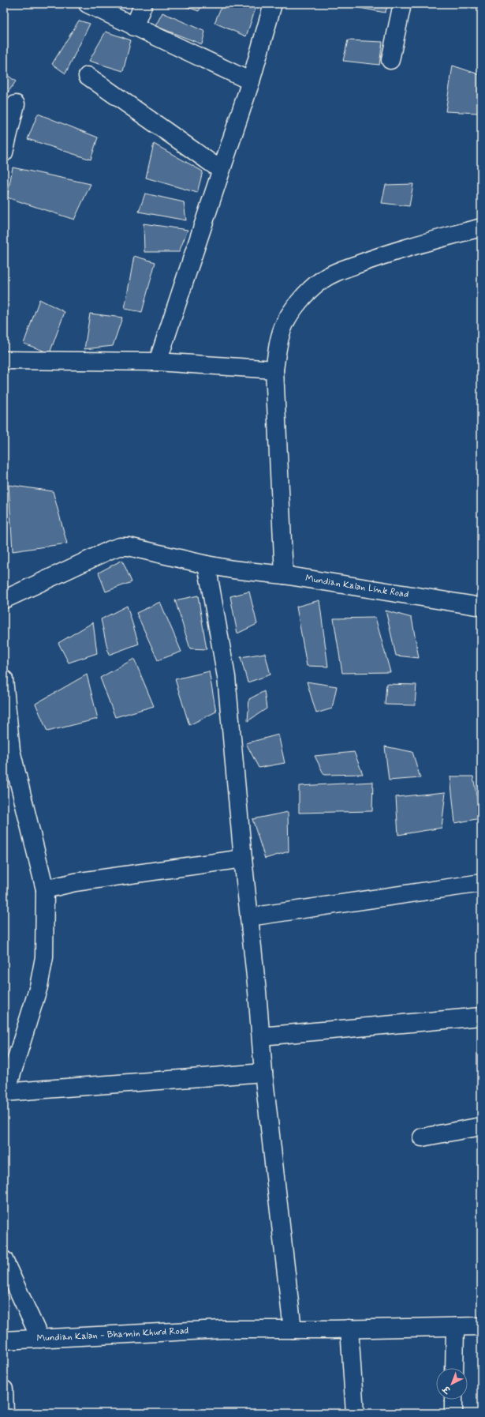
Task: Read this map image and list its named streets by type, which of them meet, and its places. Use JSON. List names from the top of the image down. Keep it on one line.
{"streets":{"street":["Mundian Kalan Link Road","Mundian Kalan - Bhamin Khurd Road"]},"north":"bottom left"}
